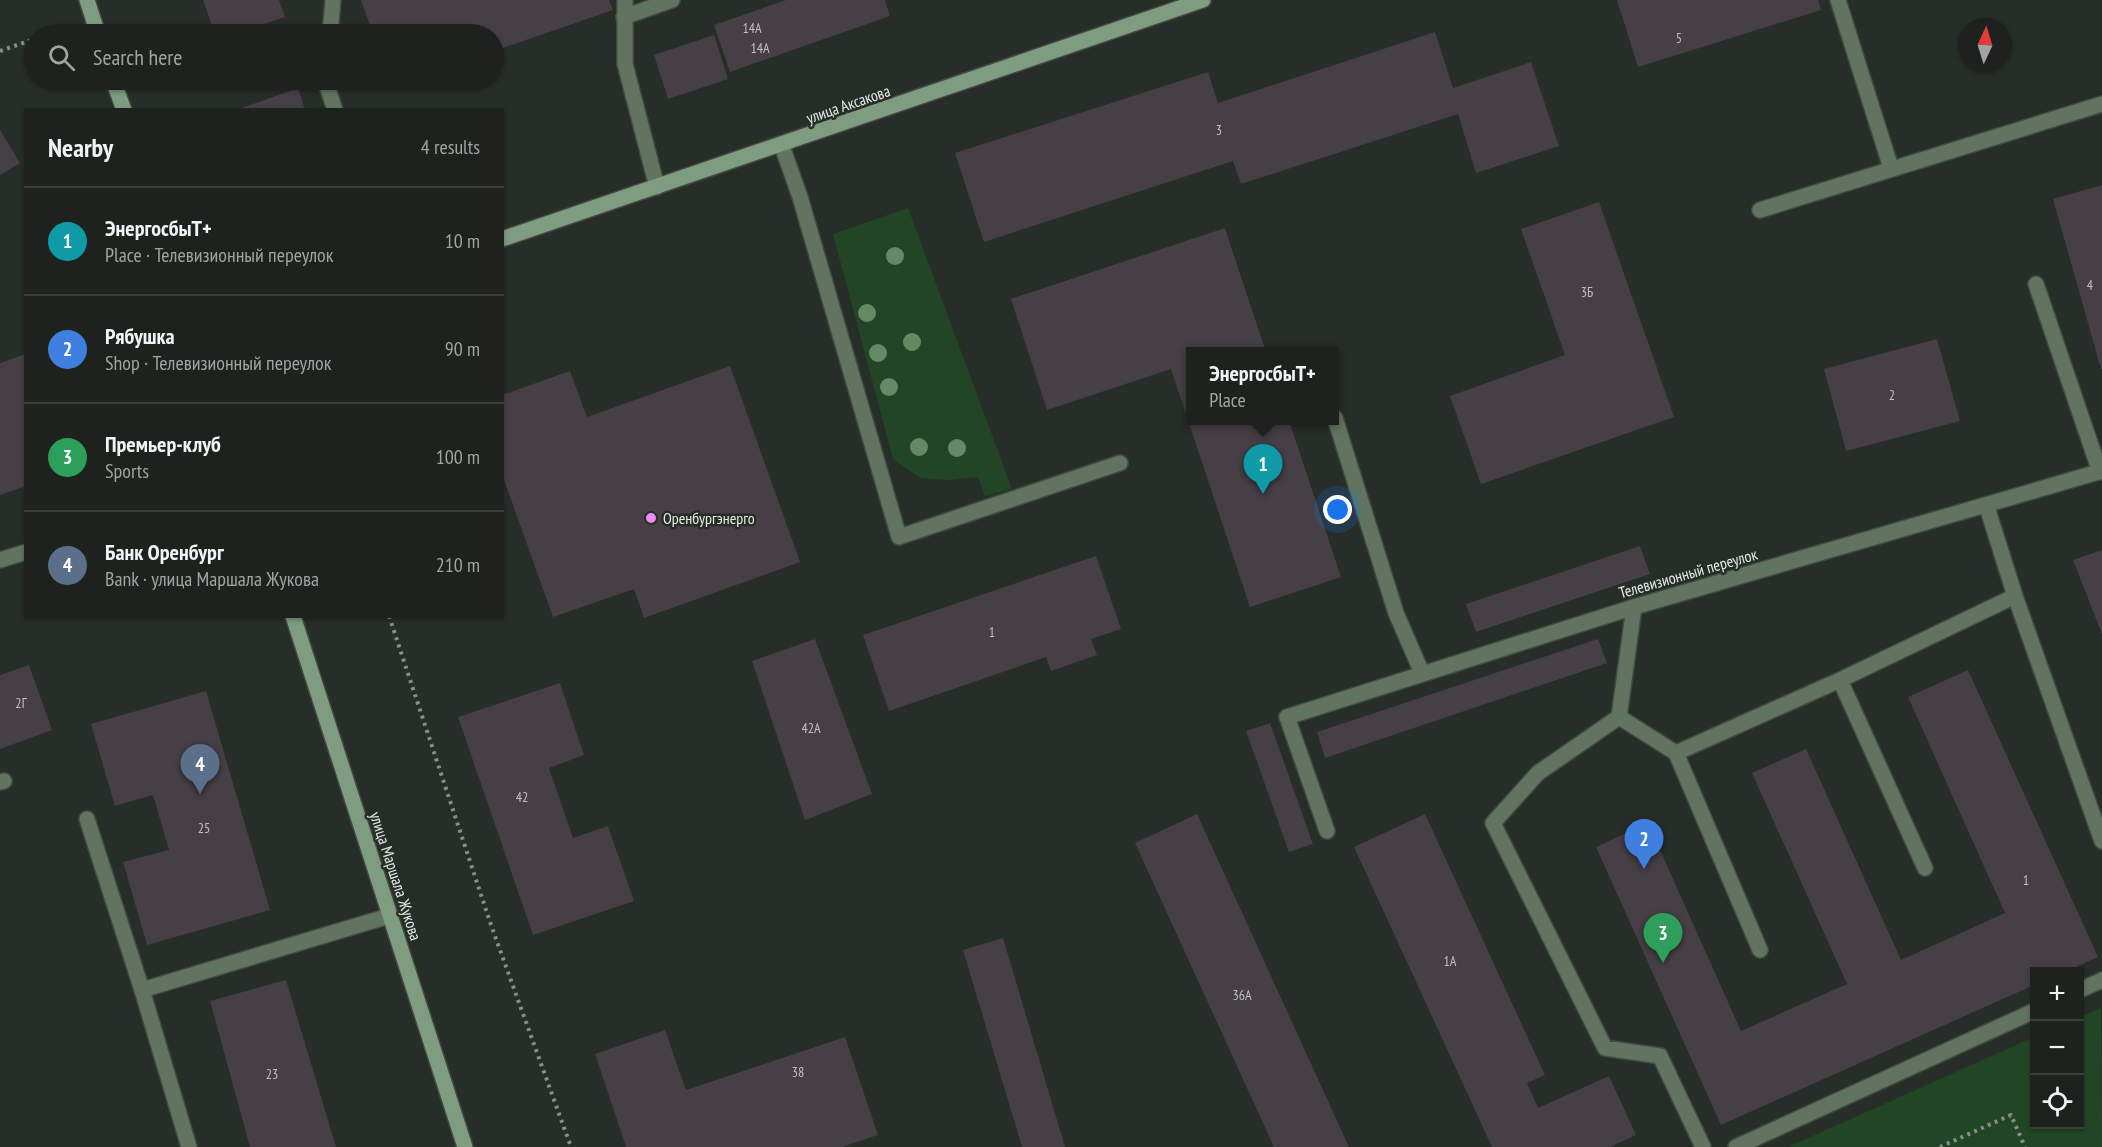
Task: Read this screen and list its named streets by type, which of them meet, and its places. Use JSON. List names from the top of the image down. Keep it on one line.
{"streets":{"main road":["улица Аксакова","улица Маршала Жукова"],"street":["Телевизионный переулок"]},"places":["Оренбургэнерго"],"house_numbers":["14А","5","14А","3","4","3Б","2","1","2Г","42А","42","25","1","1А","36А","38","23"],"north":"top","page":{"search":"Search here","heading":["Nearby","4 results"],"list":[{"mark":"1","name":"ЭнергосбыТ+","note":"Place · Телевизионный переулок","value":"10 m"},{"mark":"2","name":"Рябушка","note":"Shop · Телевизионный переулок","value":"90 m"},{"mark":"3","name":"Премьер-клуб","note":"Sports","value":"100 m"},{"mark":"4","name":"Банк Оренбург","note":"Bank · улица Маршала Жукова","value":"210 m"}],"popup":["ЭнергосбыТ+","Place"],"pins":["1","4","2","3"],"map_buttons":["+","−"]}}
